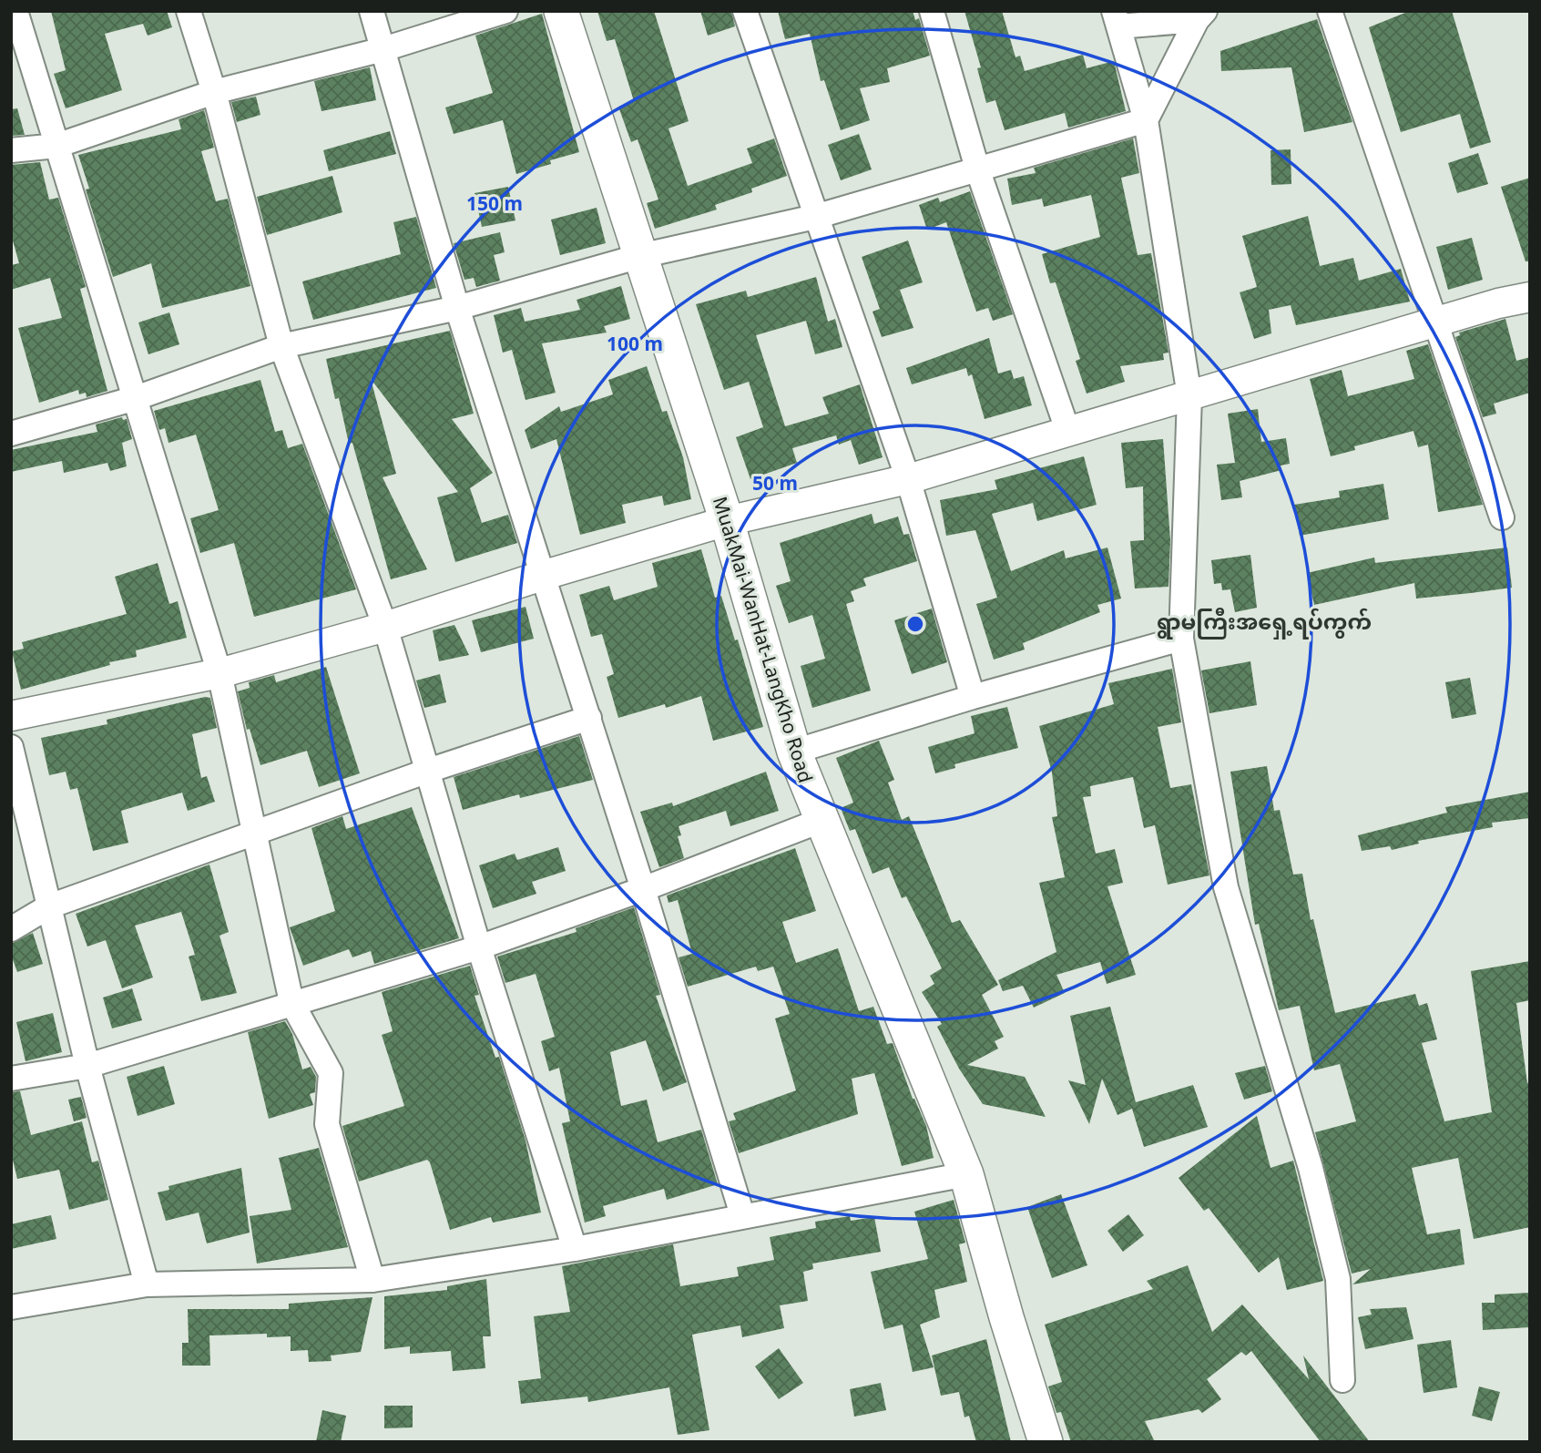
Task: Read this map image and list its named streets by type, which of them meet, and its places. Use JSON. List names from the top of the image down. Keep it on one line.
{"streets":{"main road":["MuakMai-WanHat-LangKho Road"]},"districts":["ရွာမကြီးအရှေ့ရပ်ကွက်"],"rings":["150 m","100 m","50 m"]}
